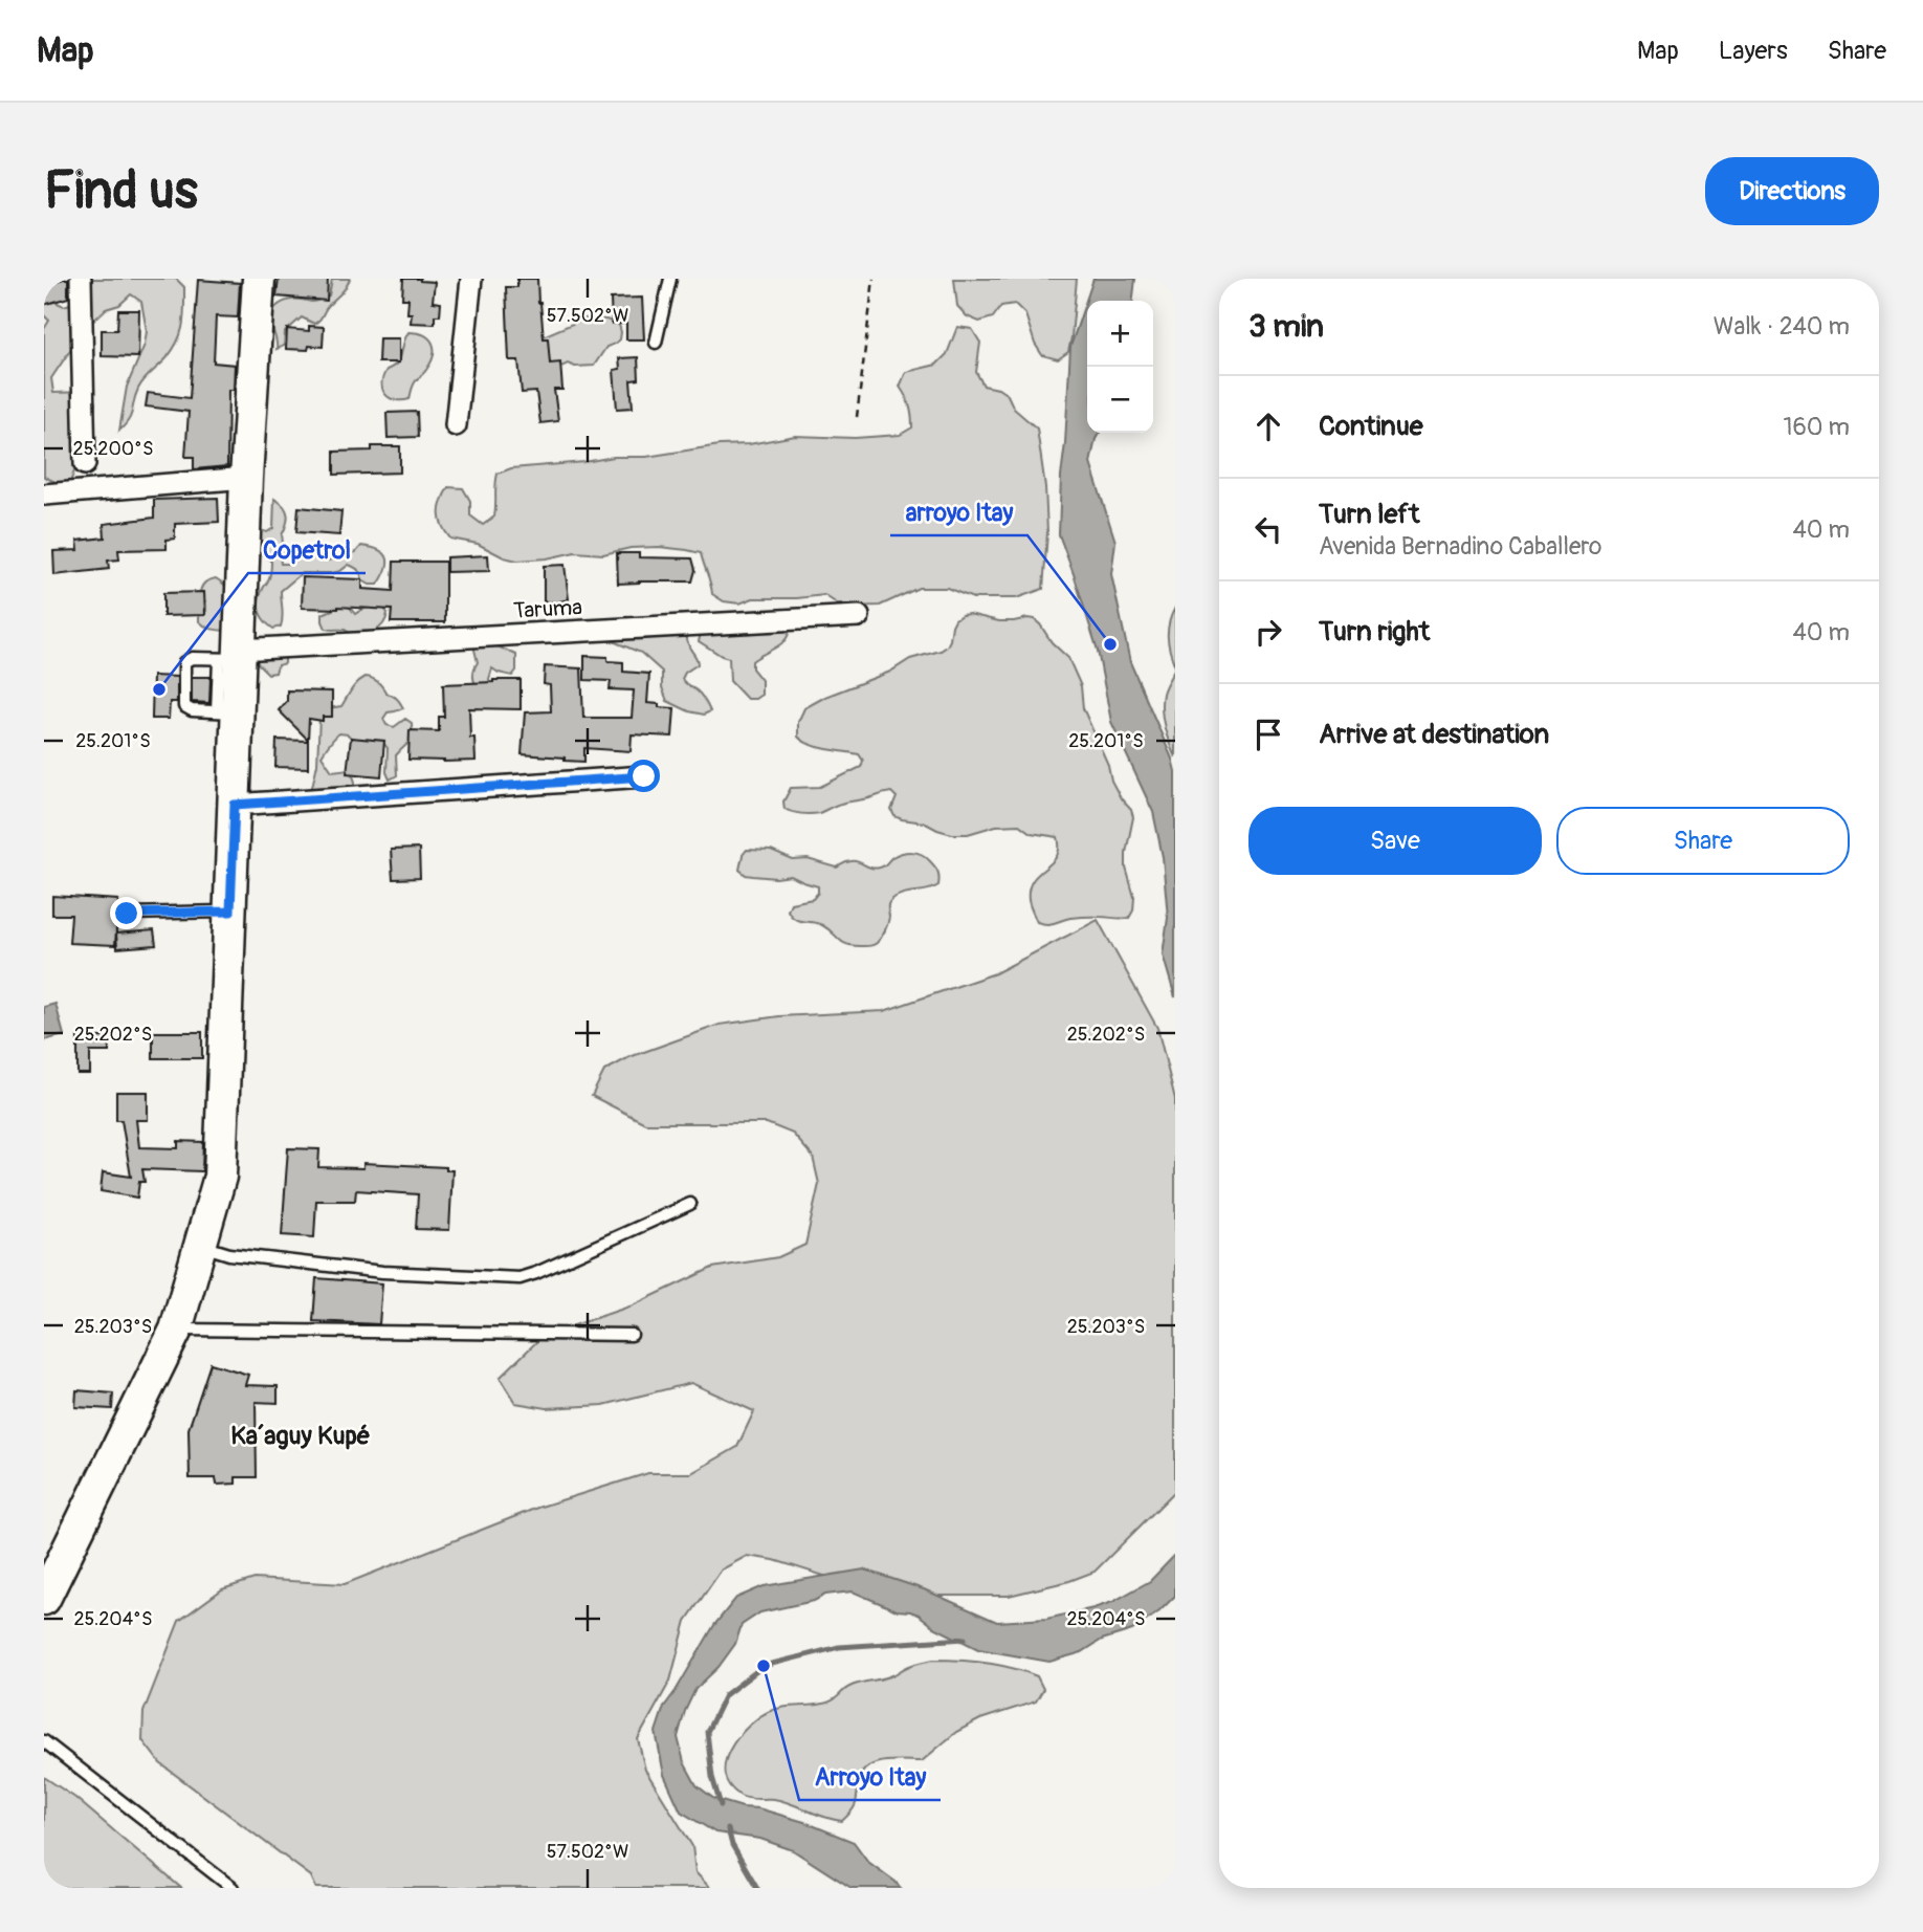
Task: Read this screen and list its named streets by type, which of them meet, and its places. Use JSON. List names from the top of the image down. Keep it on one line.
{"streets":{"street":["Taruma"]},"districts":["Ka´aguy Kupé"],"places":["arroyo Itay","Copetrol","Arroyo Itay"],"page":{"header":"Map","nav":["Map","Layers","Share"],"buttons":["Directions",["Save","Share"]],"title":"Find us","heading":["3 min","Walk · 240 m"],"map_buttons":["+","−"],"list":[["Continue","160 m"],["Turn left","Avenida Bernadino Caballero","40 m"],["Turn right","40 m"],"Arrive at destination"]},"coordinates":["57.502°W","25.200°S","25.201°S","25.202°S","25.203°S","25.204°S"]}
